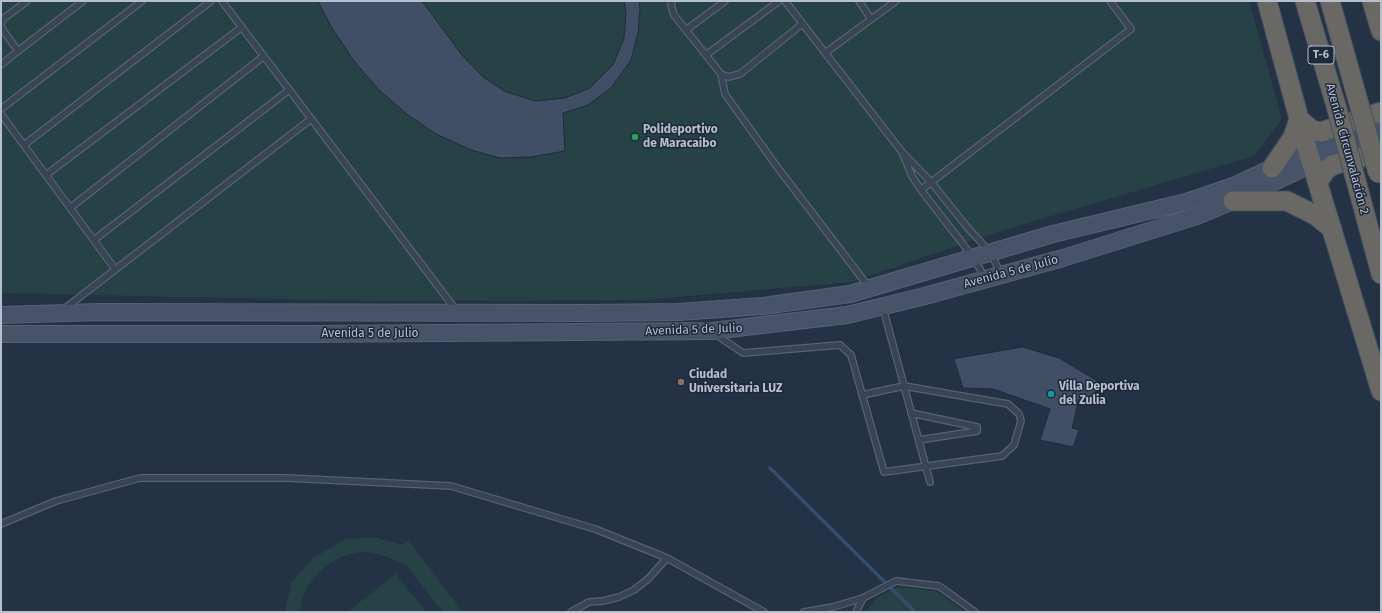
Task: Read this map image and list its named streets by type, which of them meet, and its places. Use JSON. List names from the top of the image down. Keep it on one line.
{"streets":{"highway":["T-6","Avenida Circunvalación 2"],"main road":["Avenida 5 de Julio"]},"places":["Polideportivo de Maracaibo","Ciudad Universitaria LUZ","Villa Deportiva del Zulia"]}
